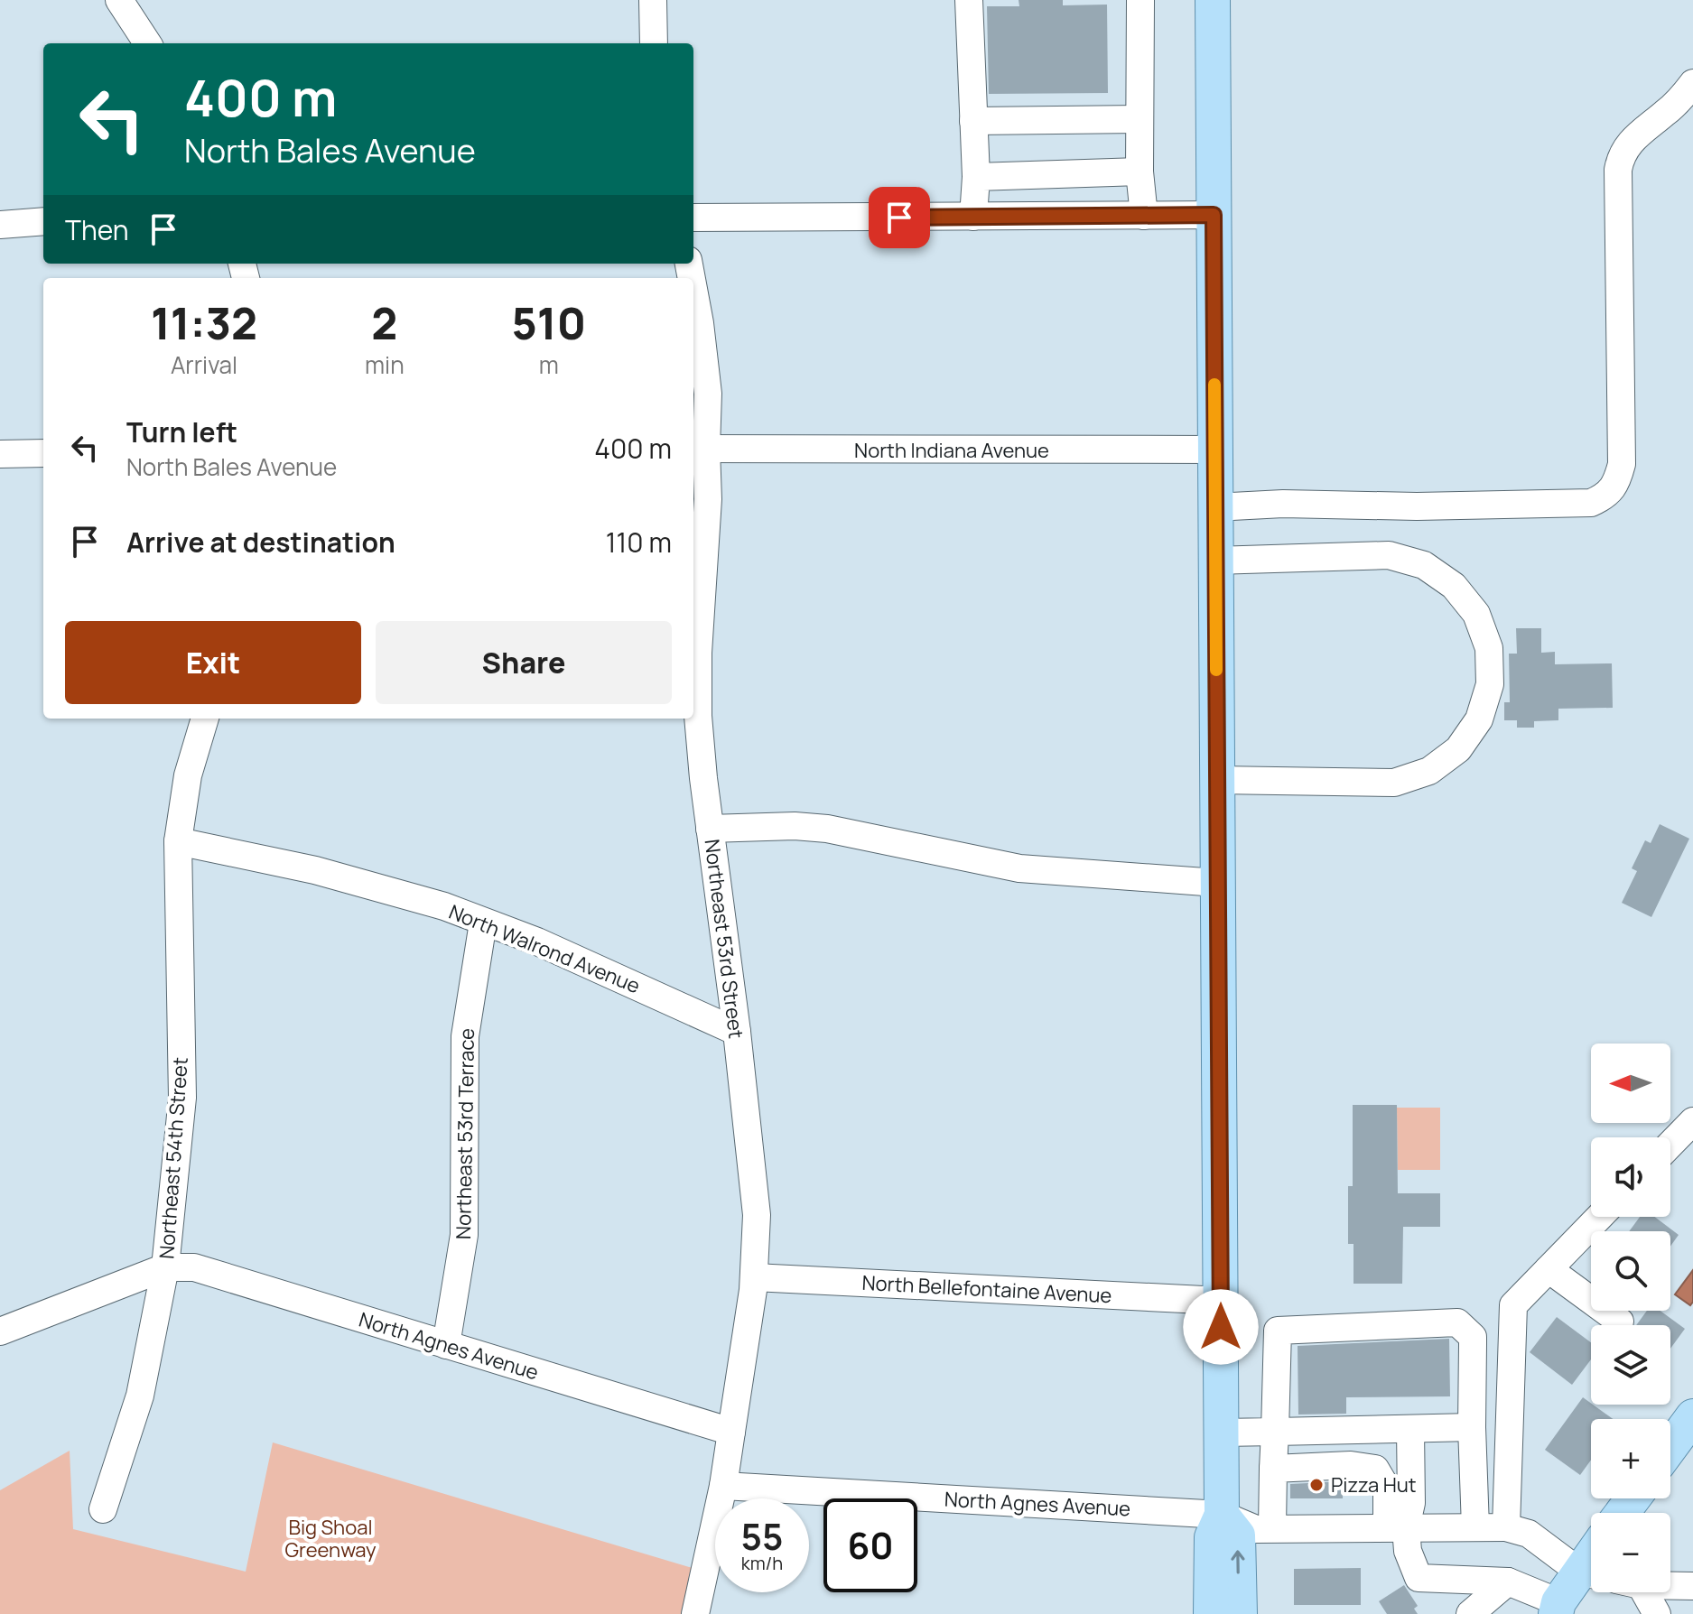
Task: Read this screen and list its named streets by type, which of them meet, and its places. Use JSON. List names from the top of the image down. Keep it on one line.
{"streets":{"street":["North Indiana Avenue","Northeast 53rd Street","North Walrond Avenue","Northeast 53rd Terrace","Northeast 54th Street","North Bellefontaine Avenue","North Agnes Avenue"]},"crossings":[["North Indiana Avenue","Northeast 53rd Street"],["Northeast 53rd Street","North Walrond Avenue"],["Northeast 53rd Street","North Bellefontaine Avenue"],["Northeast 53rd Street","North Agnes Avenue"],["North Walrond Avenue","Northeast 53rd Terrace"],["North Walrond Avenue","Northeast 54th Street"],["Northeast 53rd Terrace","North Agnes Avenue"],["Northeast 54th Street","North Agnes Avenue"]],"parks":["Big Shoal Greenway"],"places":["Pizza Hut"],"north":"left","page":{"turn":["400 m","North Bales Avenue"],"then":"Then","eta":["11:32","Arrival","2","min","510","m"],"list":[{"name":"Turn left","note":"North Bales Avenue","value":"400 m"},{"name":"Arrive at destination","value":"110 m"}],"buttons":["Exit","Share"],"map_buttons":["+","−"],"speed":"55 km/h","limit":"60"}}
